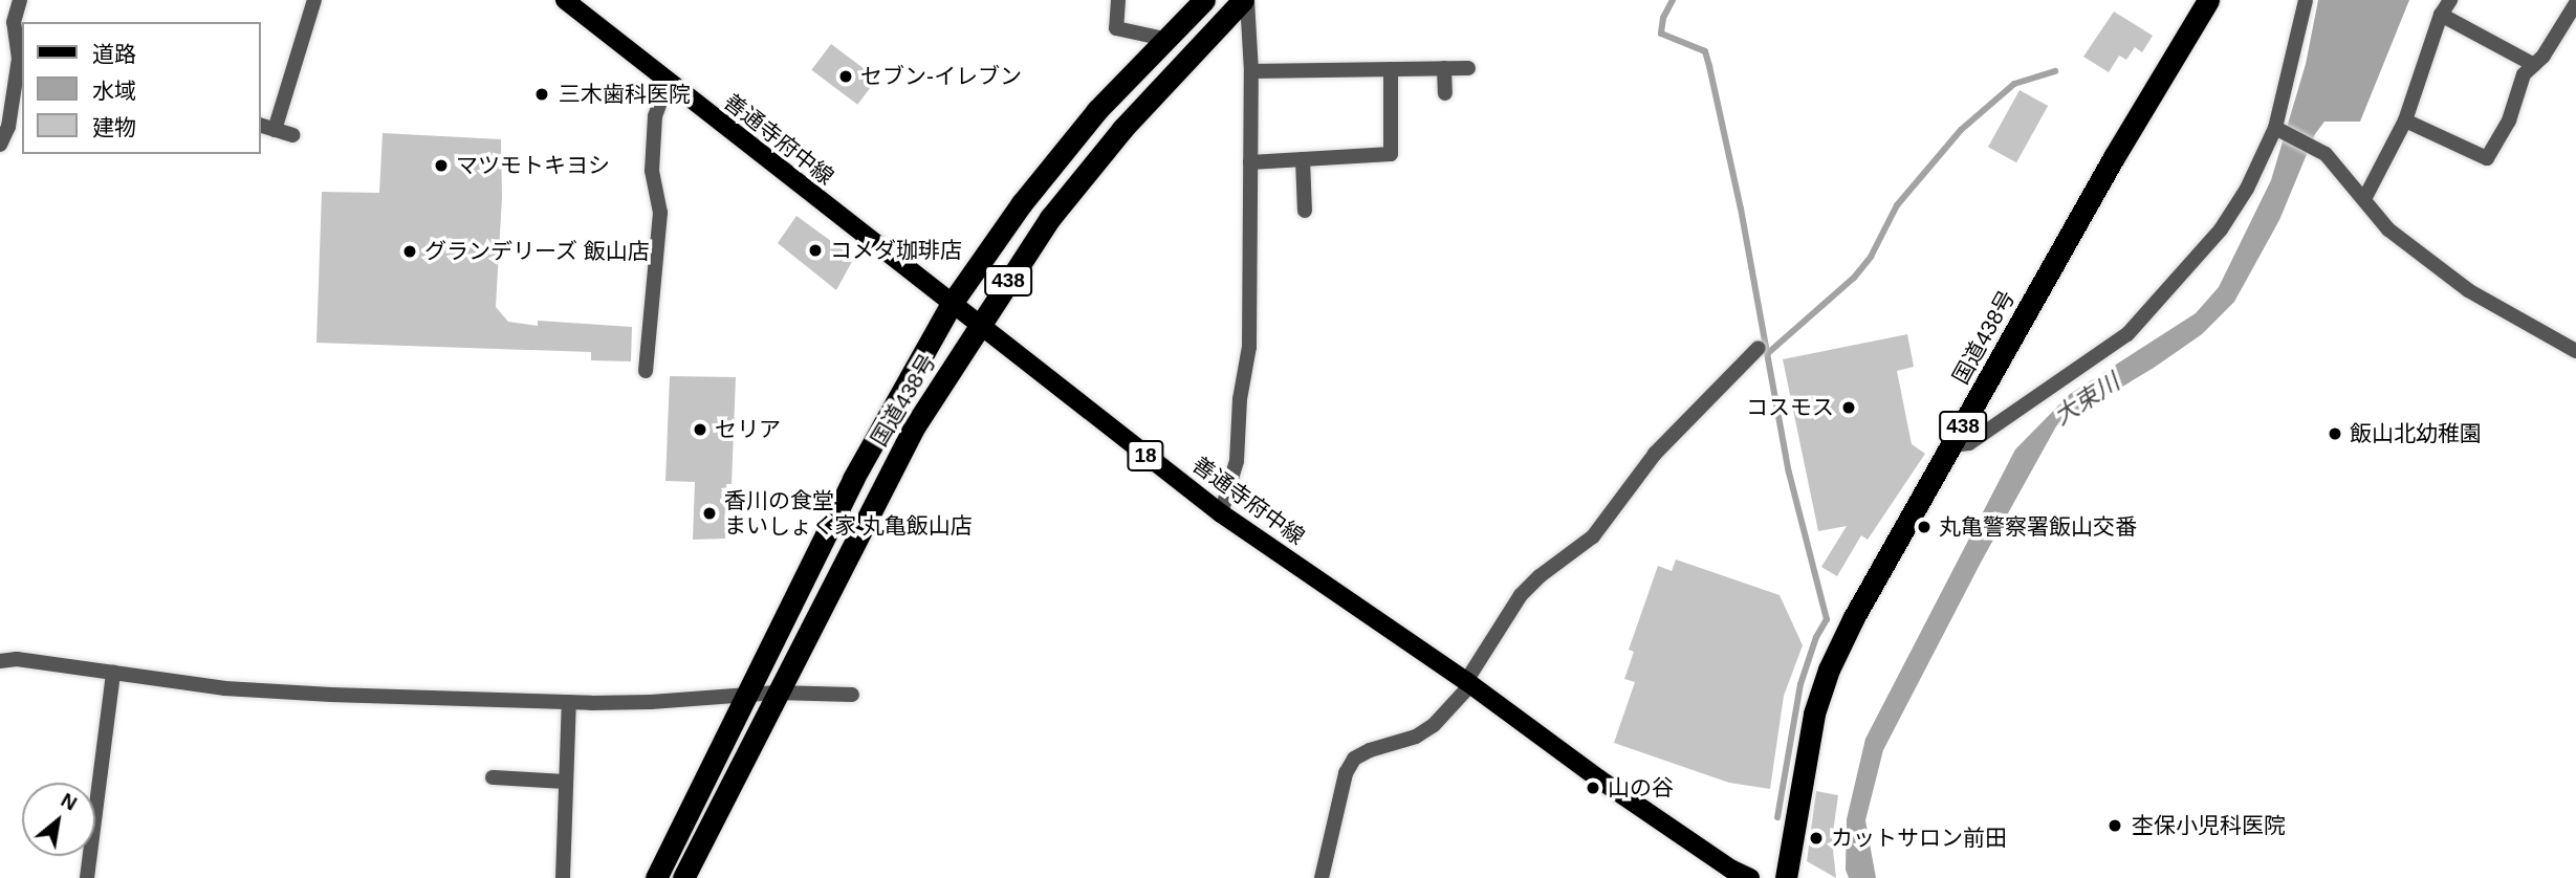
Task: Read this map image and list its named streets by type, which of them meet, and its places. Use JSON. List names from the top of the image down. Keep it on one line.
{"streets":{"highway":["438","国道438号"],"main road":["善通寺府中線","18"]},"crossings":[["善通寺府中線","国道438号"]],"water":["大束川"],"places":["セブン-イレブン","三木歯科医院","マツモトキヨシ","コメダ珈琲店","グランデリーズ 飯山店","コスモス","セリア","飯山北幼稚園","香川の食堂 まいしょく家 丸亀飯山店","丸亀警察署飯山交番","山の谷","杢保小児科医院","カットサロン前田"],"legend":["道路","水域","建物"],"north":"top right"}
